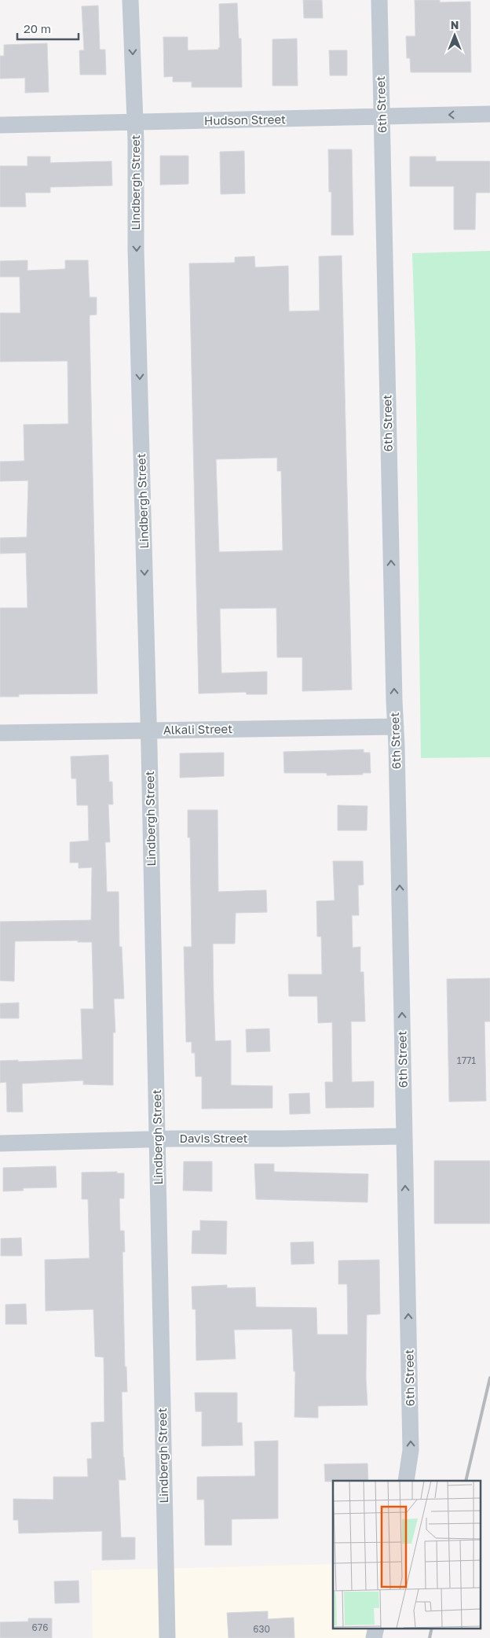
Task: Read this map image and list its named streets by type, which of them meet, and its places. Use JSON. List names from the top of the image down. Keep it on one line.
{"streets":{"street":["6th Street","Hudson Street","Lindbergh Street","Alkali Street","Davis Street"]},"crossings":[["6th Street","Hudson Street"],["6th Street","Alkali Street"],["6th Street","Davis Street"],["Hudson Street","Lindbergh Street"],["Lindbergh Street","Alkali Street"],["Lindbergh Street","Davis Street"]],"one_way":["6th Street","Lindbergh Street"],"house_numbers":["1771","676","630"],"scale_bar":"20 m","north":"top"}
